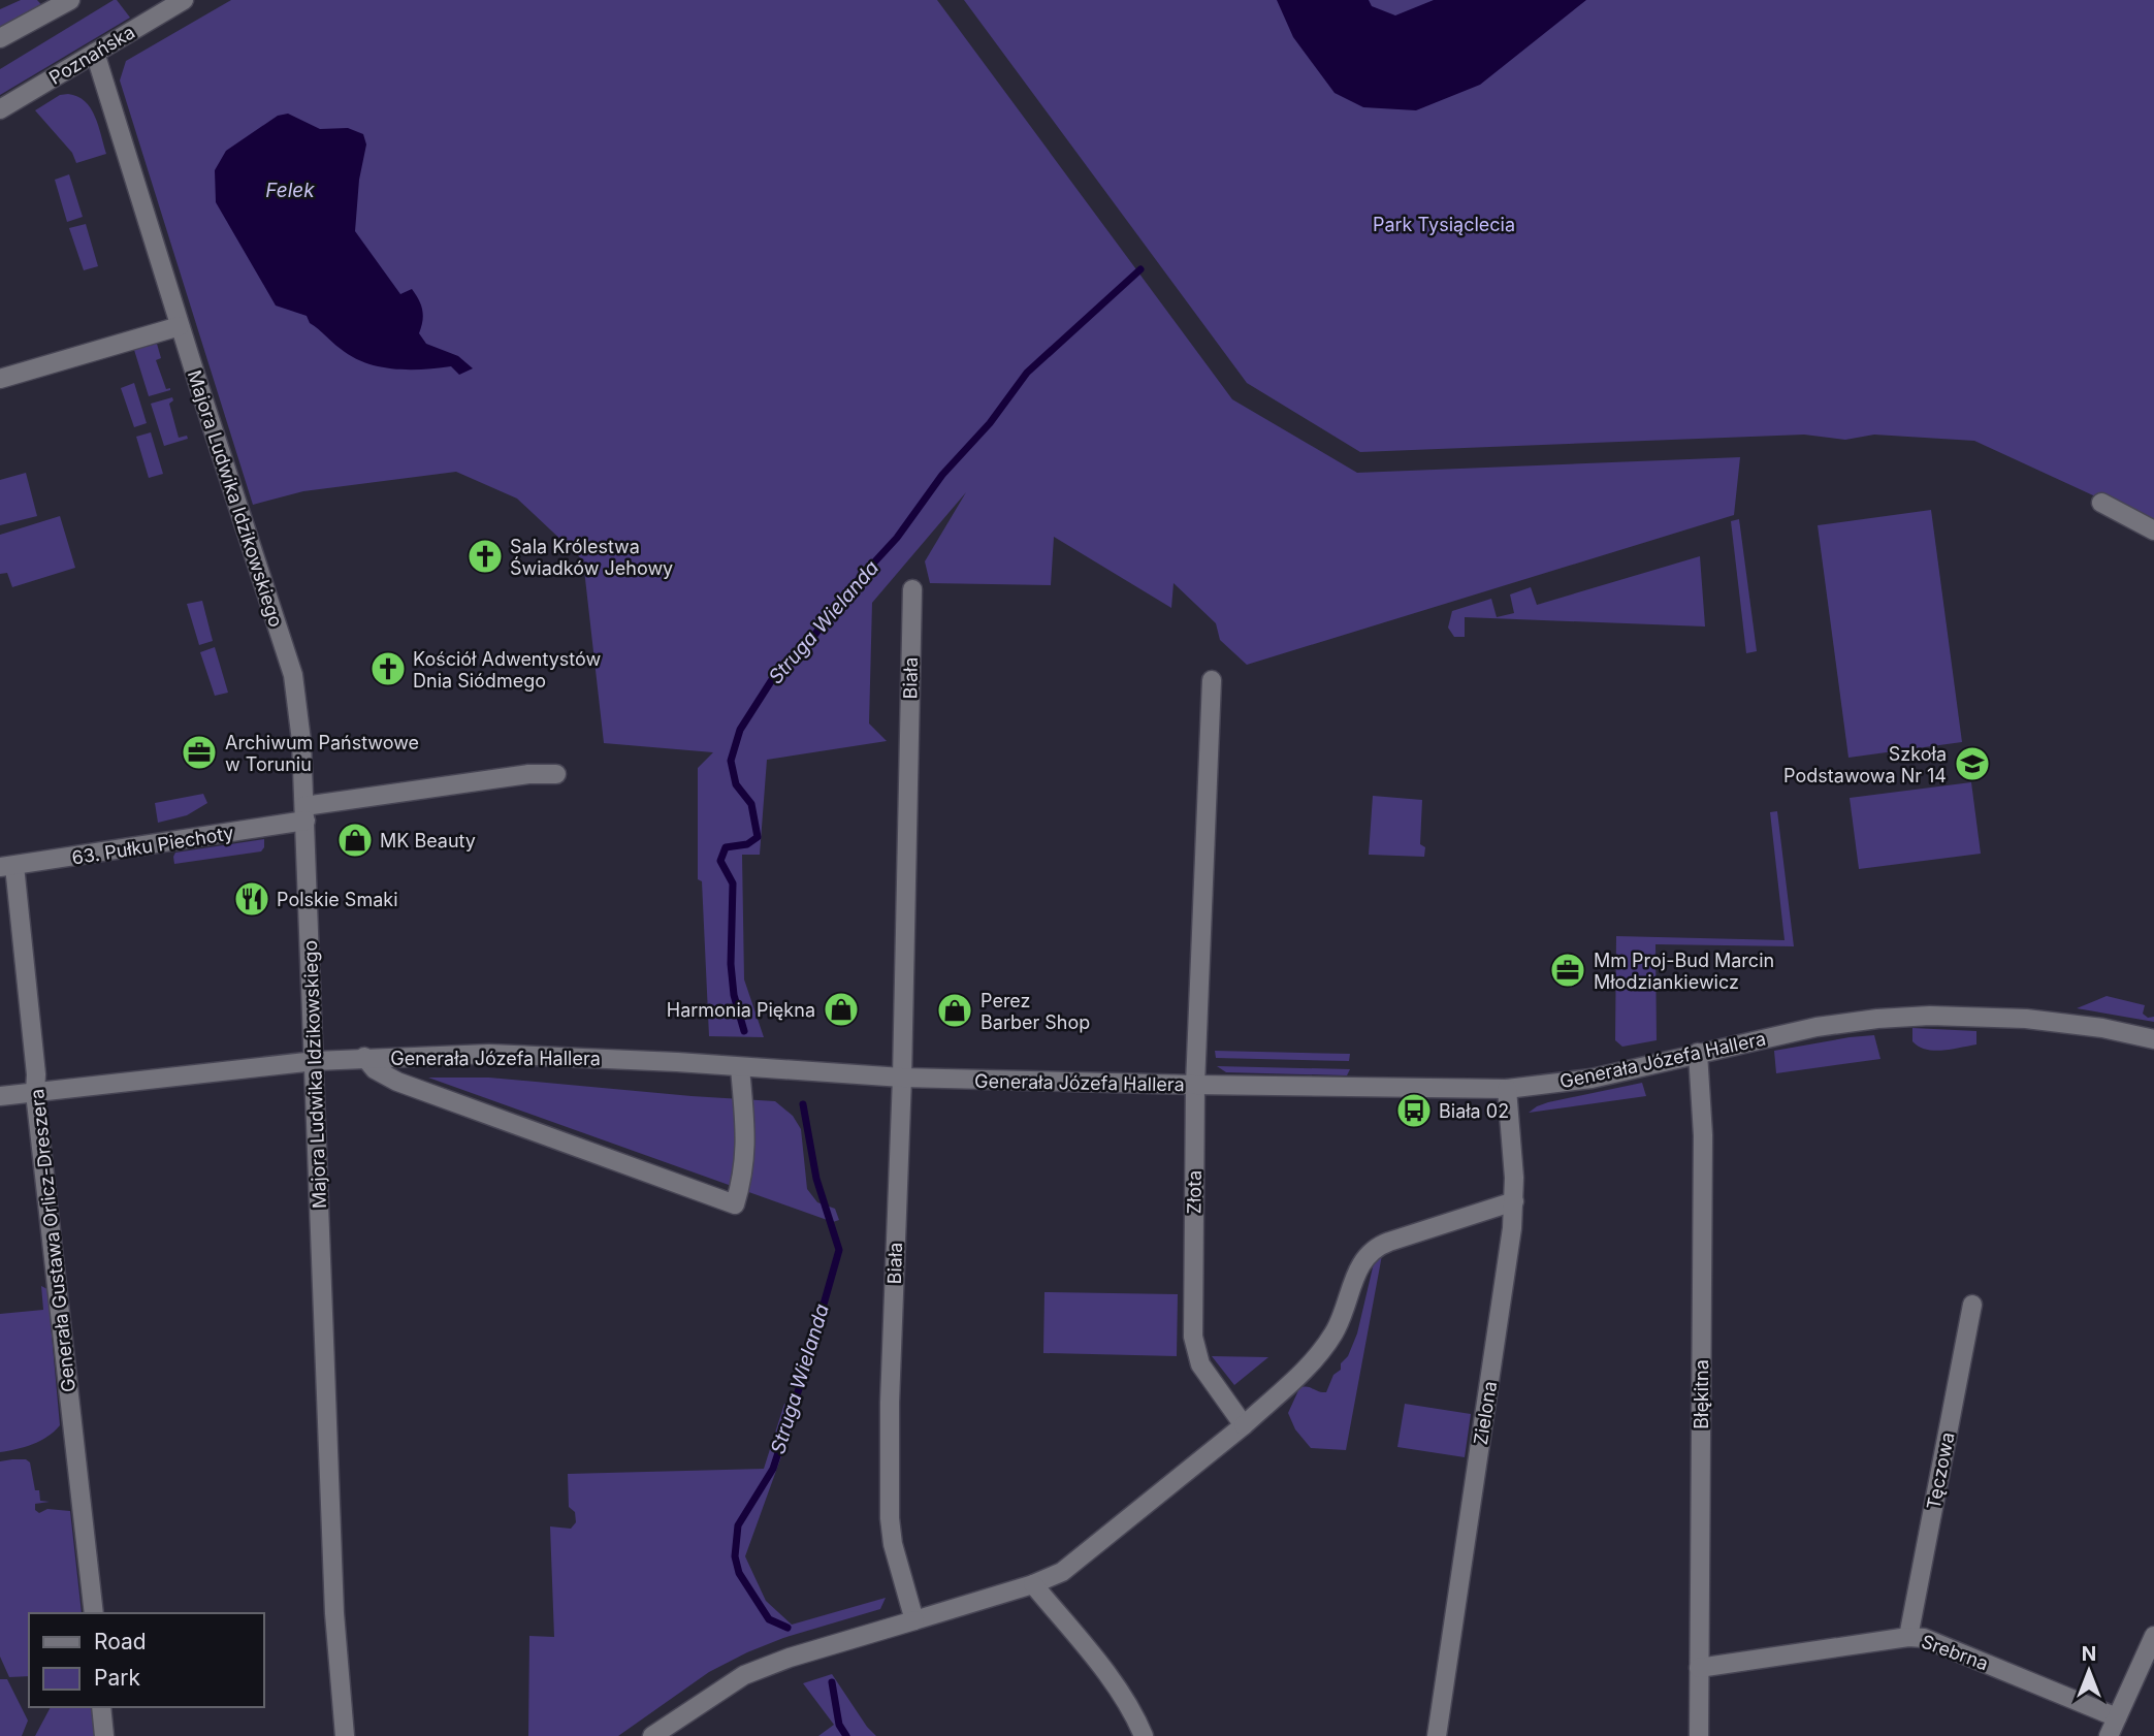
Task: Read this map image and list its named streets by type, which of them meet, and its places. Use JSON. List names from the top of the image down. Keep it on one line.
{"streets":{"street":["Poznańska","Majora Ludwika Idzikowskiego","Biała","63. Pułku Piechoty","Generała Józefa Hallera","Złota","Generała Gustawa Orlicz-Dreszera","Błękitna","Zielona","Tęczowa","Srebrna"]},"crossings":[["Poznańska","Majora Ludwika Idzikowskiego"],["Majora Ludwika Idzikowskiego","63. Pułku Piechoty"],["Majora Ludwika Idzikowskiego","Generała Józefa Hallera"],["Biała","Generała Józefa Hallera"],["63. Pułku Piechoty","Generała Gustawa Orlicz-Dreszera"],["Generała Józefa Hallera","Złota"],["Generała Józefa Hallera","Generała Gustawa Orlicz-Dreszera"],["Generała Józefa Hallera","Błękitna"],["Generała Józefa Hallera","Zielona"],["Błękitna","Srebrna"],["Tęczowa","Srebrna"]],"water":["Felek","Struga Wielanda"],"parks":["Park Tysiąclecia"],"places":{"church":["Sala Królestwa Świadków Jehowy","Kościół Adwentystów Dnia Siódmego"],"office":["Archiwum Państwowe w Toruniu","Mm Proj-Bud Marcin Młodziankiewicz"],"school or university":["Szkoła Podstawowa Nr 14"],"shop":["MK Beauty","Harmonia Piękna","Perez Barber Shop"],"restaurant":["Polskie Smaki"],"bus stop":["Biała 02"]},"legend":["Road","Park"],"north":"top"}
